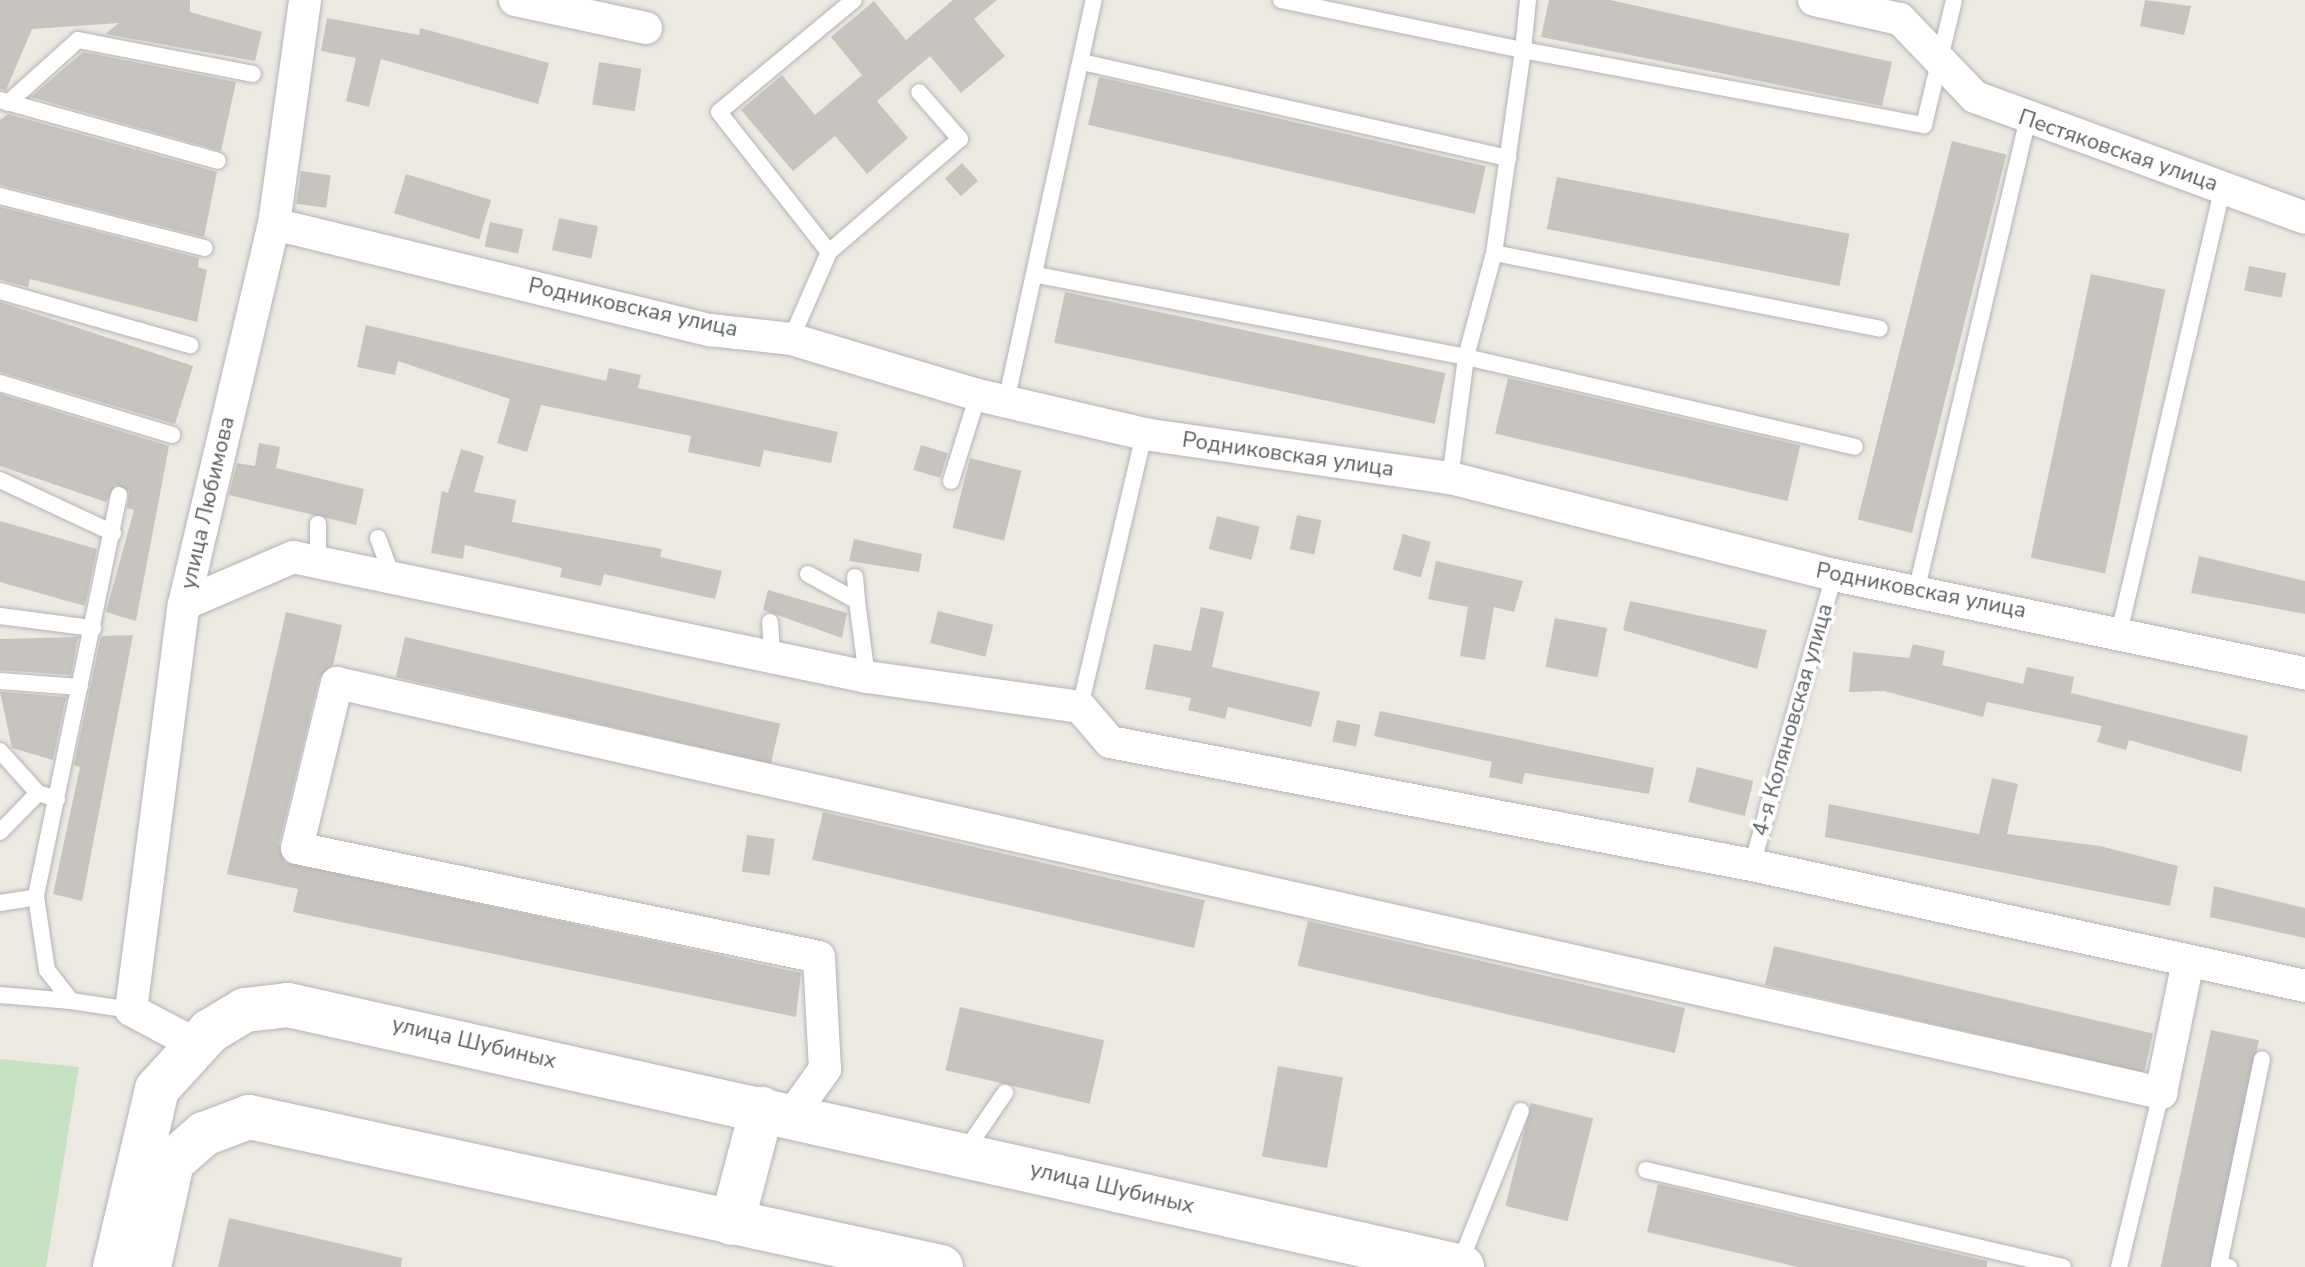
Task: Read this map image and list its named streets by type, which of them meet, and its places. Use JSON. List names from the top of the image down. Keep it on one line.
{"streets":{"main road":["улица Шубиных"],"street":["Пестяковская улица","Родниковская улица","улица Любимова"],"lane":["4-я Коляновская улица"]},"crossings":[["Родниковская улица","улица Любимова"],["Родниковская улица","4-я Коляновская улица"]]}
